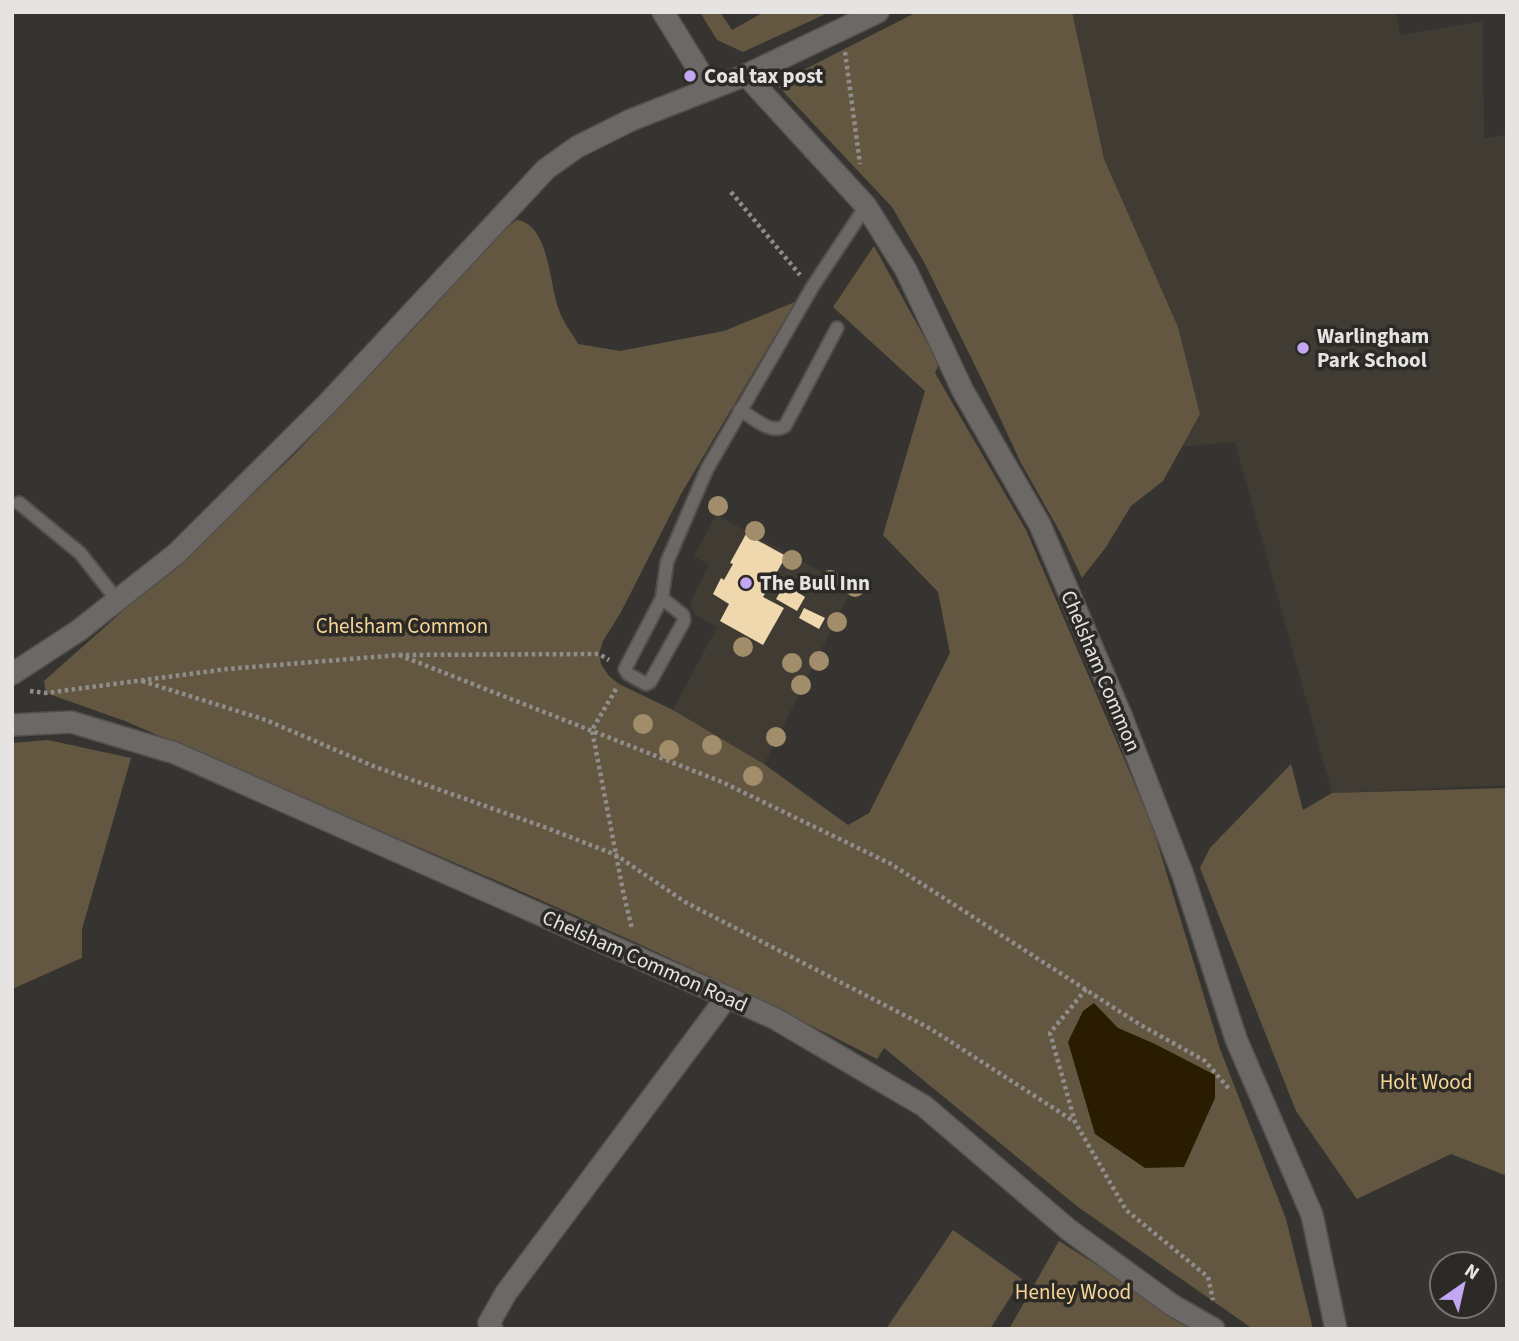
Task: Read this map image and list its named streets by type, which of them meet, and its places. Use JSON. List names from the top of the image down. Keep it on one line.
{"streets":{"street":["Chelsham Common","Chelsham Common Road"]},"parks":["Chelsham Common","Holt Wood","Henley Wood"],"places":["Coal tax post","Warlingham Park School","The Bull Inn"],"north":"top right"}
